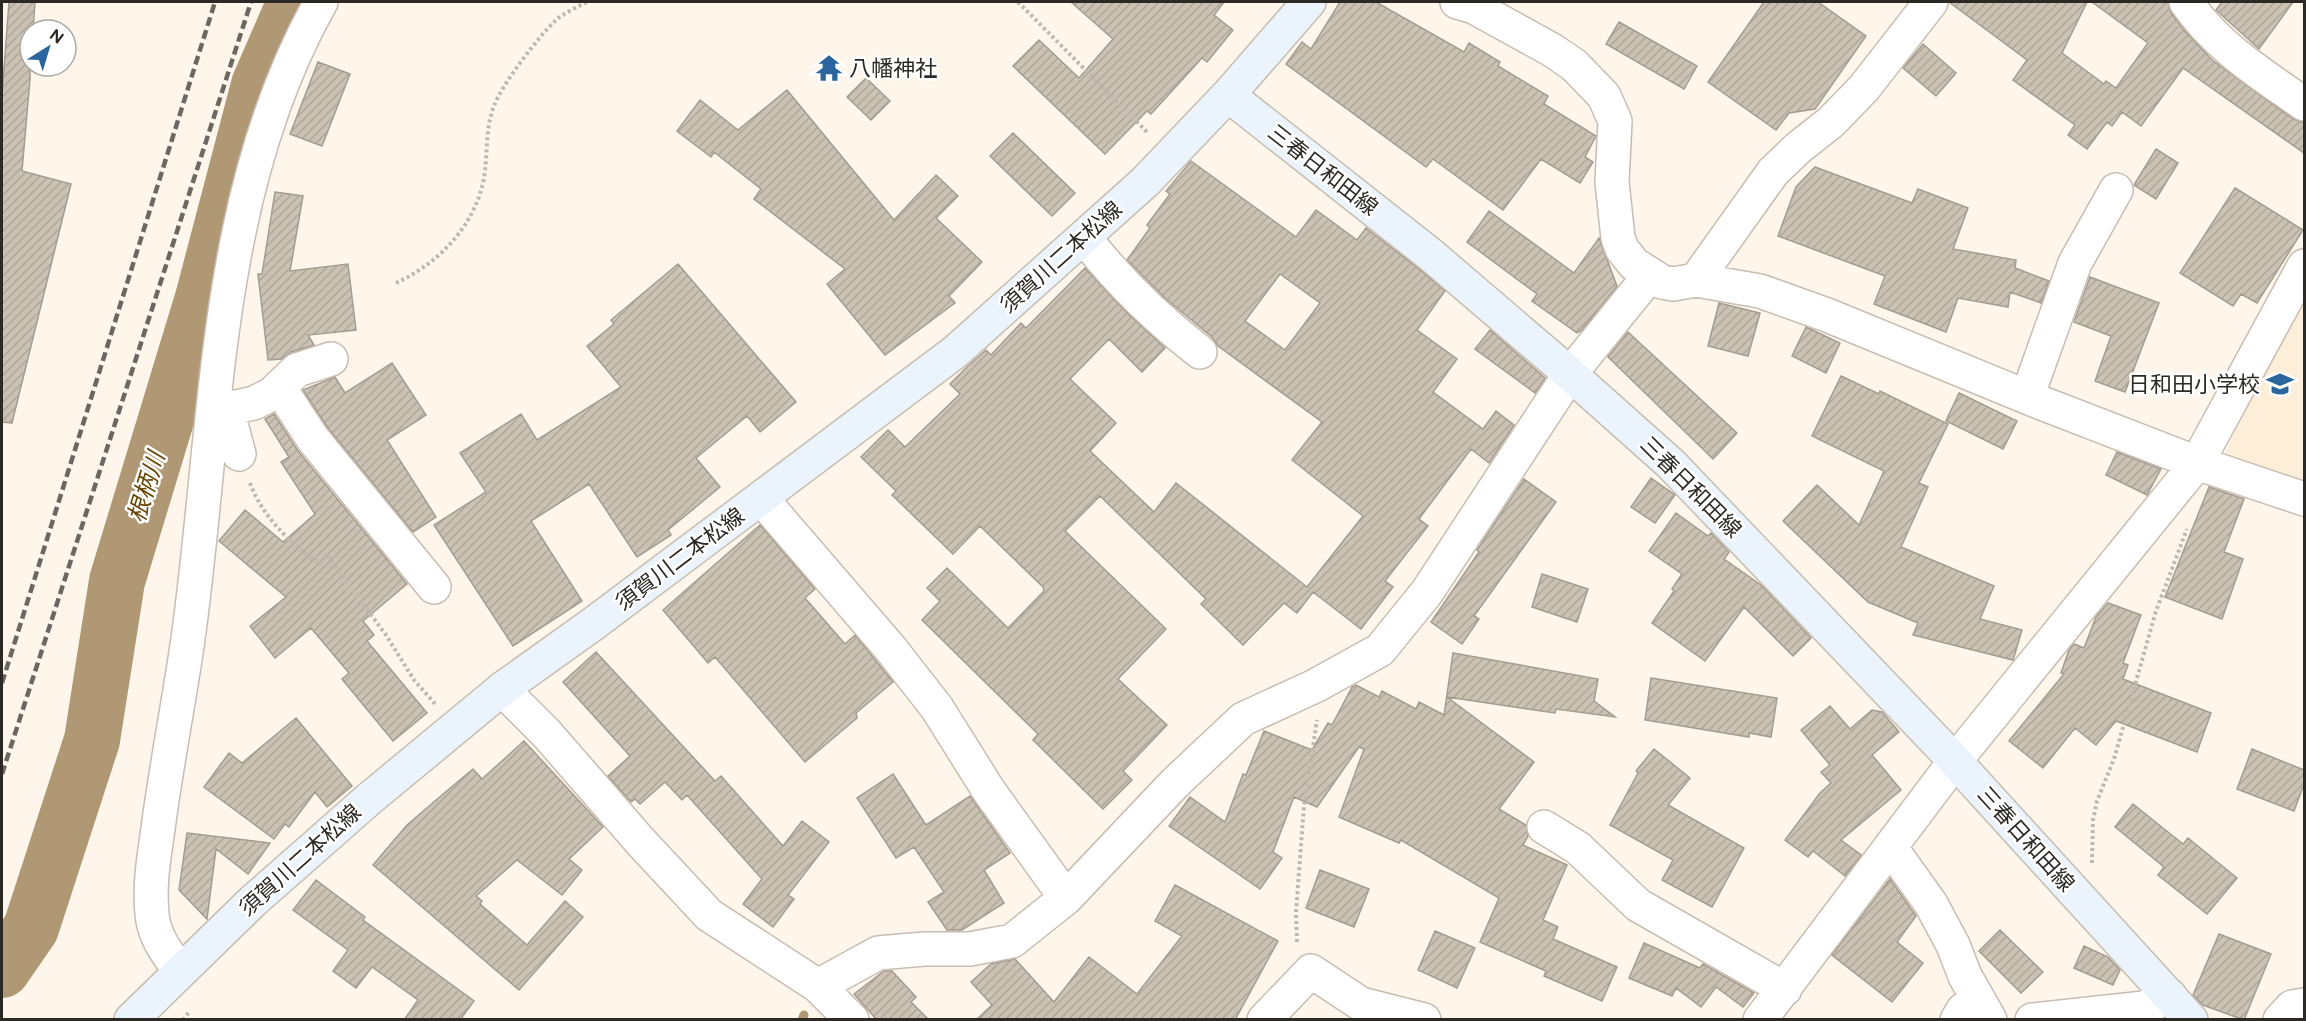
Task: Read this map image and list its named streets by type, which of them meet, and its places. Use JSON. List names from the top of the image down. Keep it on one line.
{"streets":{"main road":["三春日和田線","須賀川二本松線"]},"crossings":[["三春日和田線","須賀川二本松線"]],"water":["根柄川"],"places":{"temple":["八幡神社"],"school or university":["日和田小学校"]},"north":"top right"}
